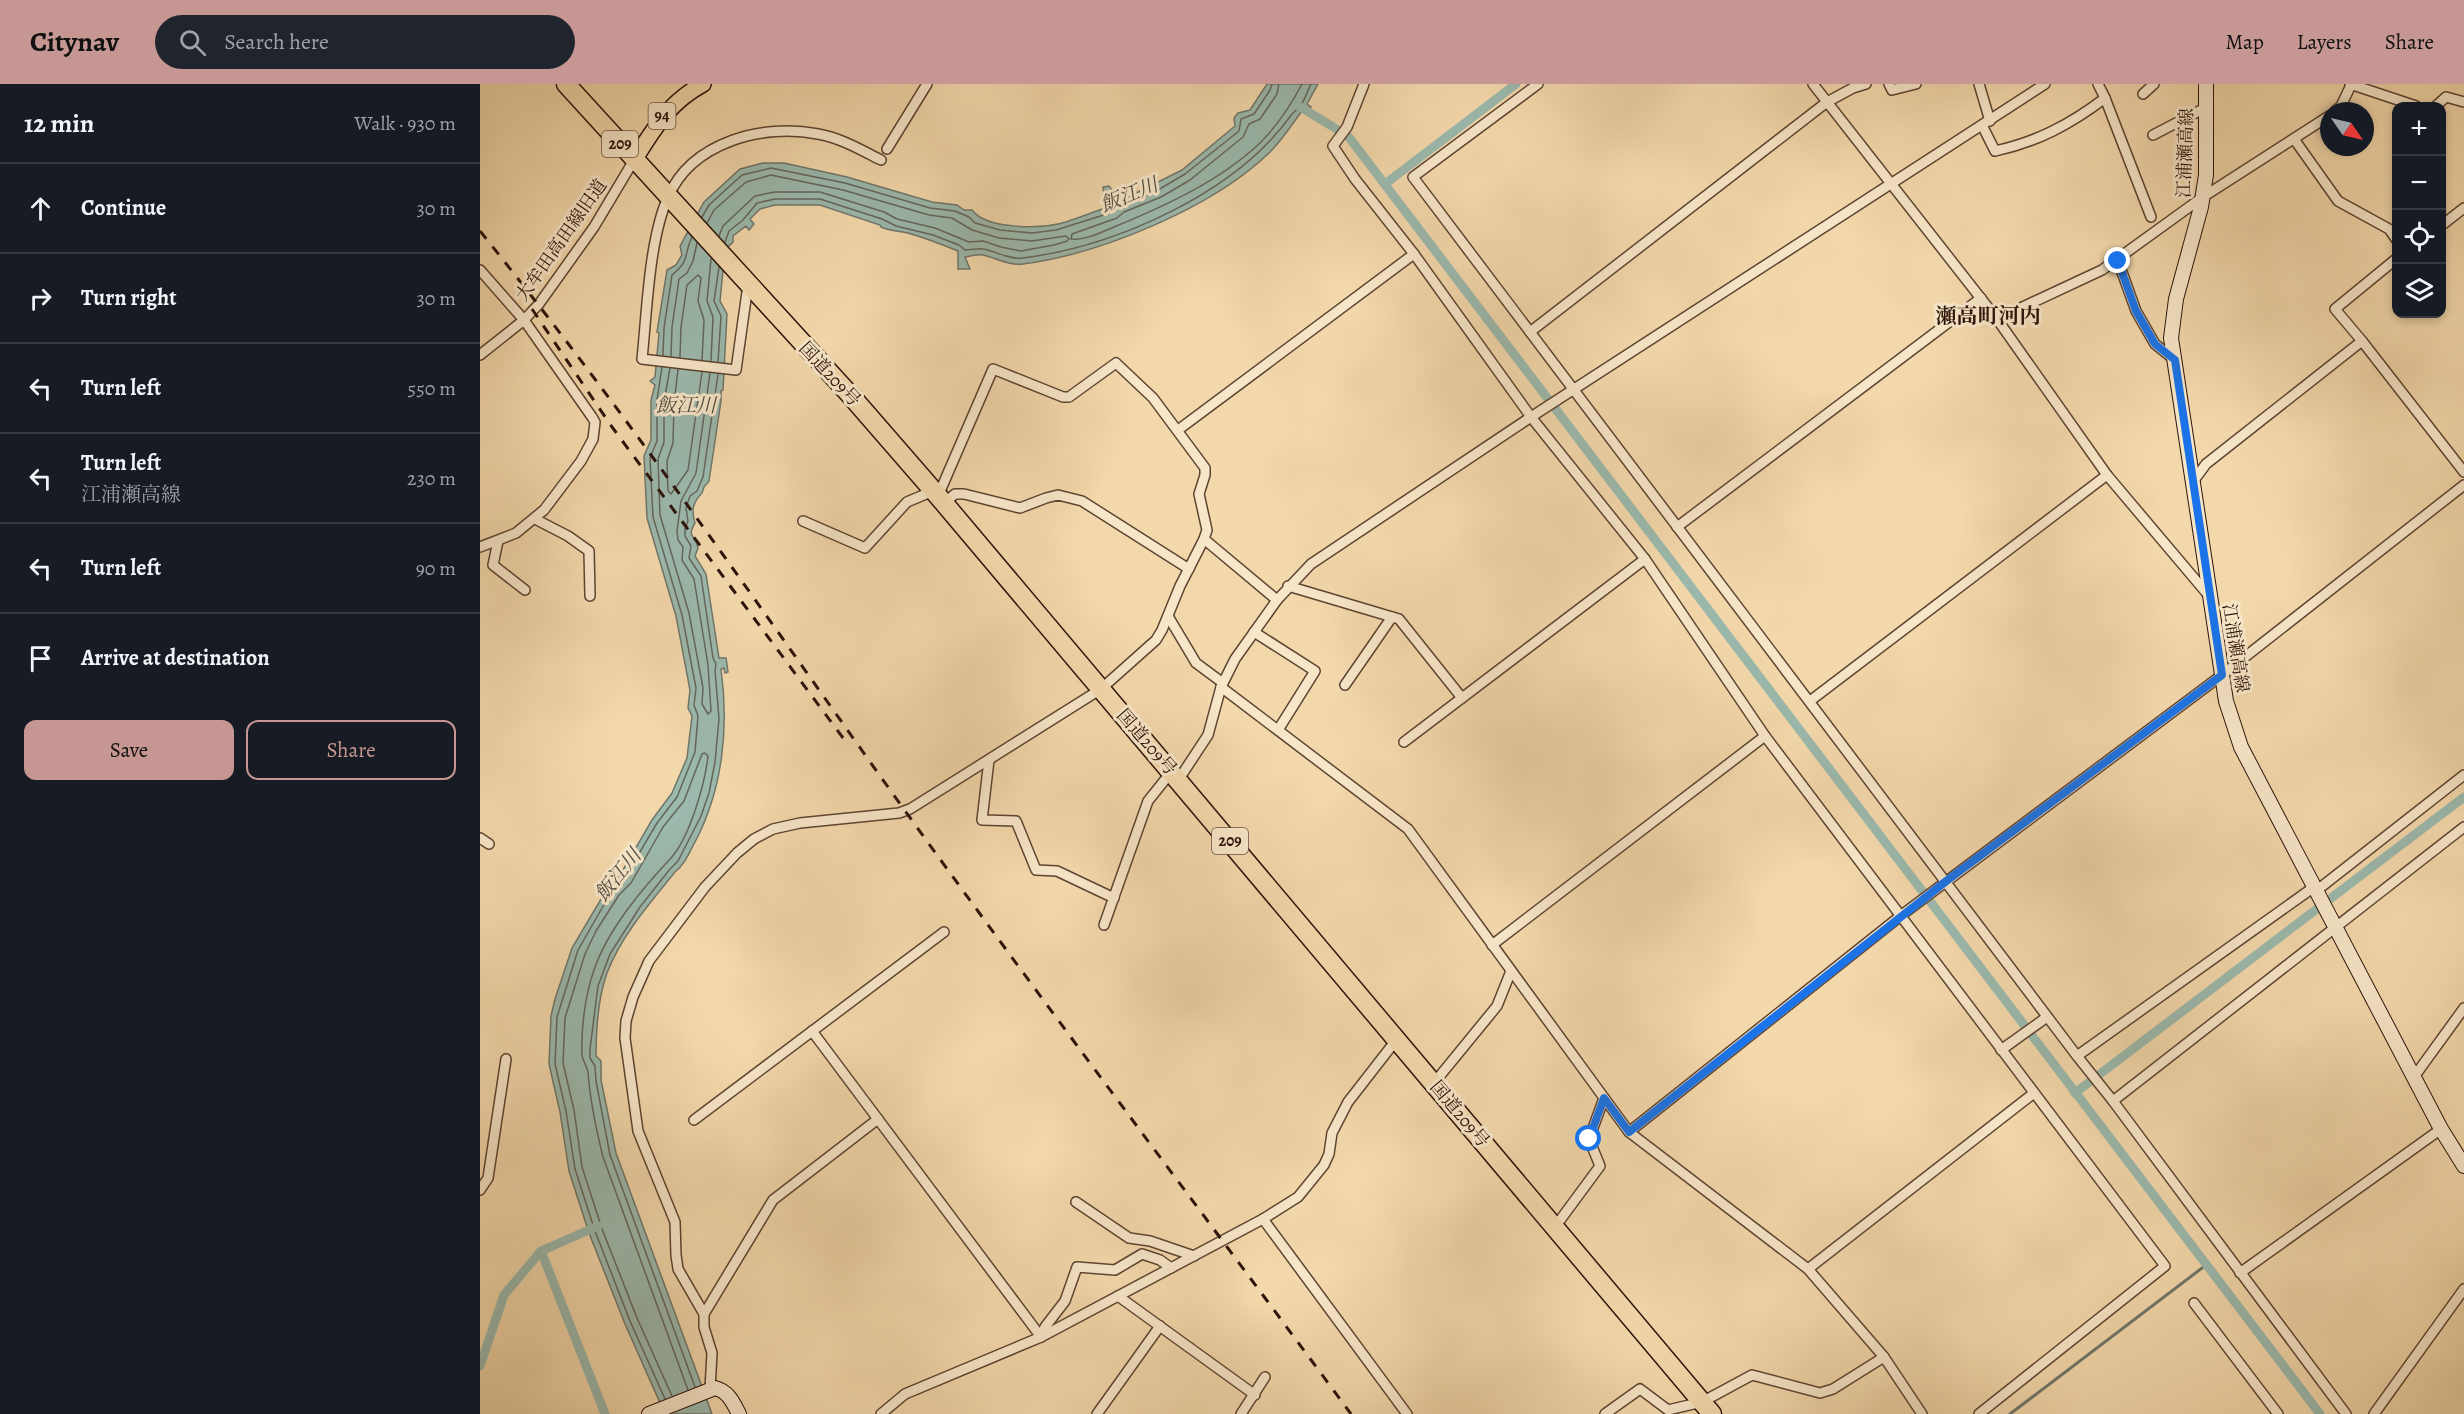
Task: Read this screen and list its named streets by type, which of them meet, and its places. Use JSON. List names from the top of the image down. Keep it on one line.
{"streets":{"highway":["209","国道209号"],"main road":["94","江浦瀬高線"],"street":["大牟田高田線旧道"]},"crossings":[["94","大牟田高田線旧道"],["94","国道209号"],["大牟田高田線旧道","国道209号"]],"districts":["瀬高町河内"],"water":["飯江川"],"north":"bottom right","page":{"header":"Citynav","search":"Search here","nav":["Map","Layers","Share"],"heading":["12 min","Walk · 930 m"],"map_buttons":["+","−"],"list":[["Continue","30 m"],["Turn right","30 m"],["Turn left","550 m"],["Turn left","江浦瀬高線","230 m"],["Turn left","90 m"],"Arrive at destination"],"buttons":["Save","Share"]}}
